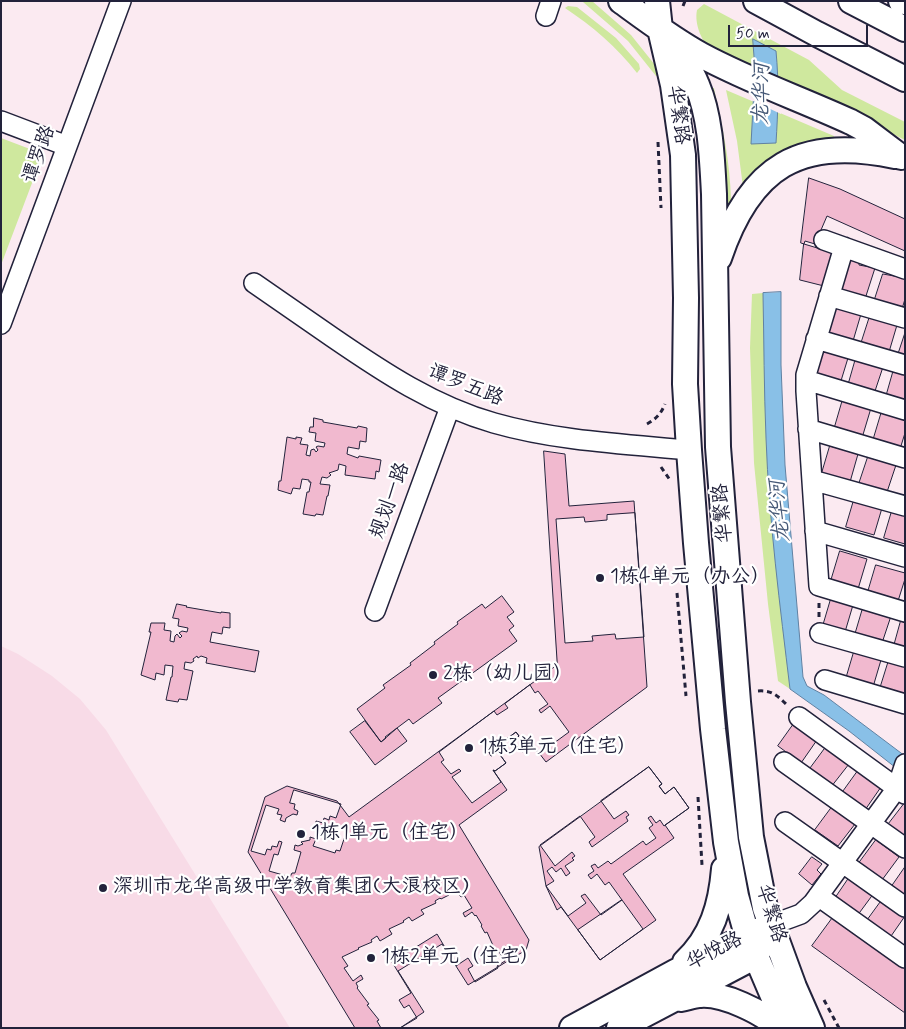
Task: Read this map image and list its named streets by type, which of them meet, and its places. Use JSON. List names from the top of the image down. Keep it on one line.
{"streets":{"main road":["华繁路","华悦路"],"street":["谭罗路","谭罗五路","规划一路"]},"crossings":[["华繁路","谭罗五路"],["华繁路","华悦路"],["谭罗五路","规划一路"]],"water":["龙华河"],"places":["1栋4单元（办公）","2栋（幼儿园）","1栋3单元（住宅）","1栋1单元（住宅）","深圳市龙华高级中学教育集团(大浪校区)","1栋2单元（住宅）"],"scale_bar":"50 m"}
